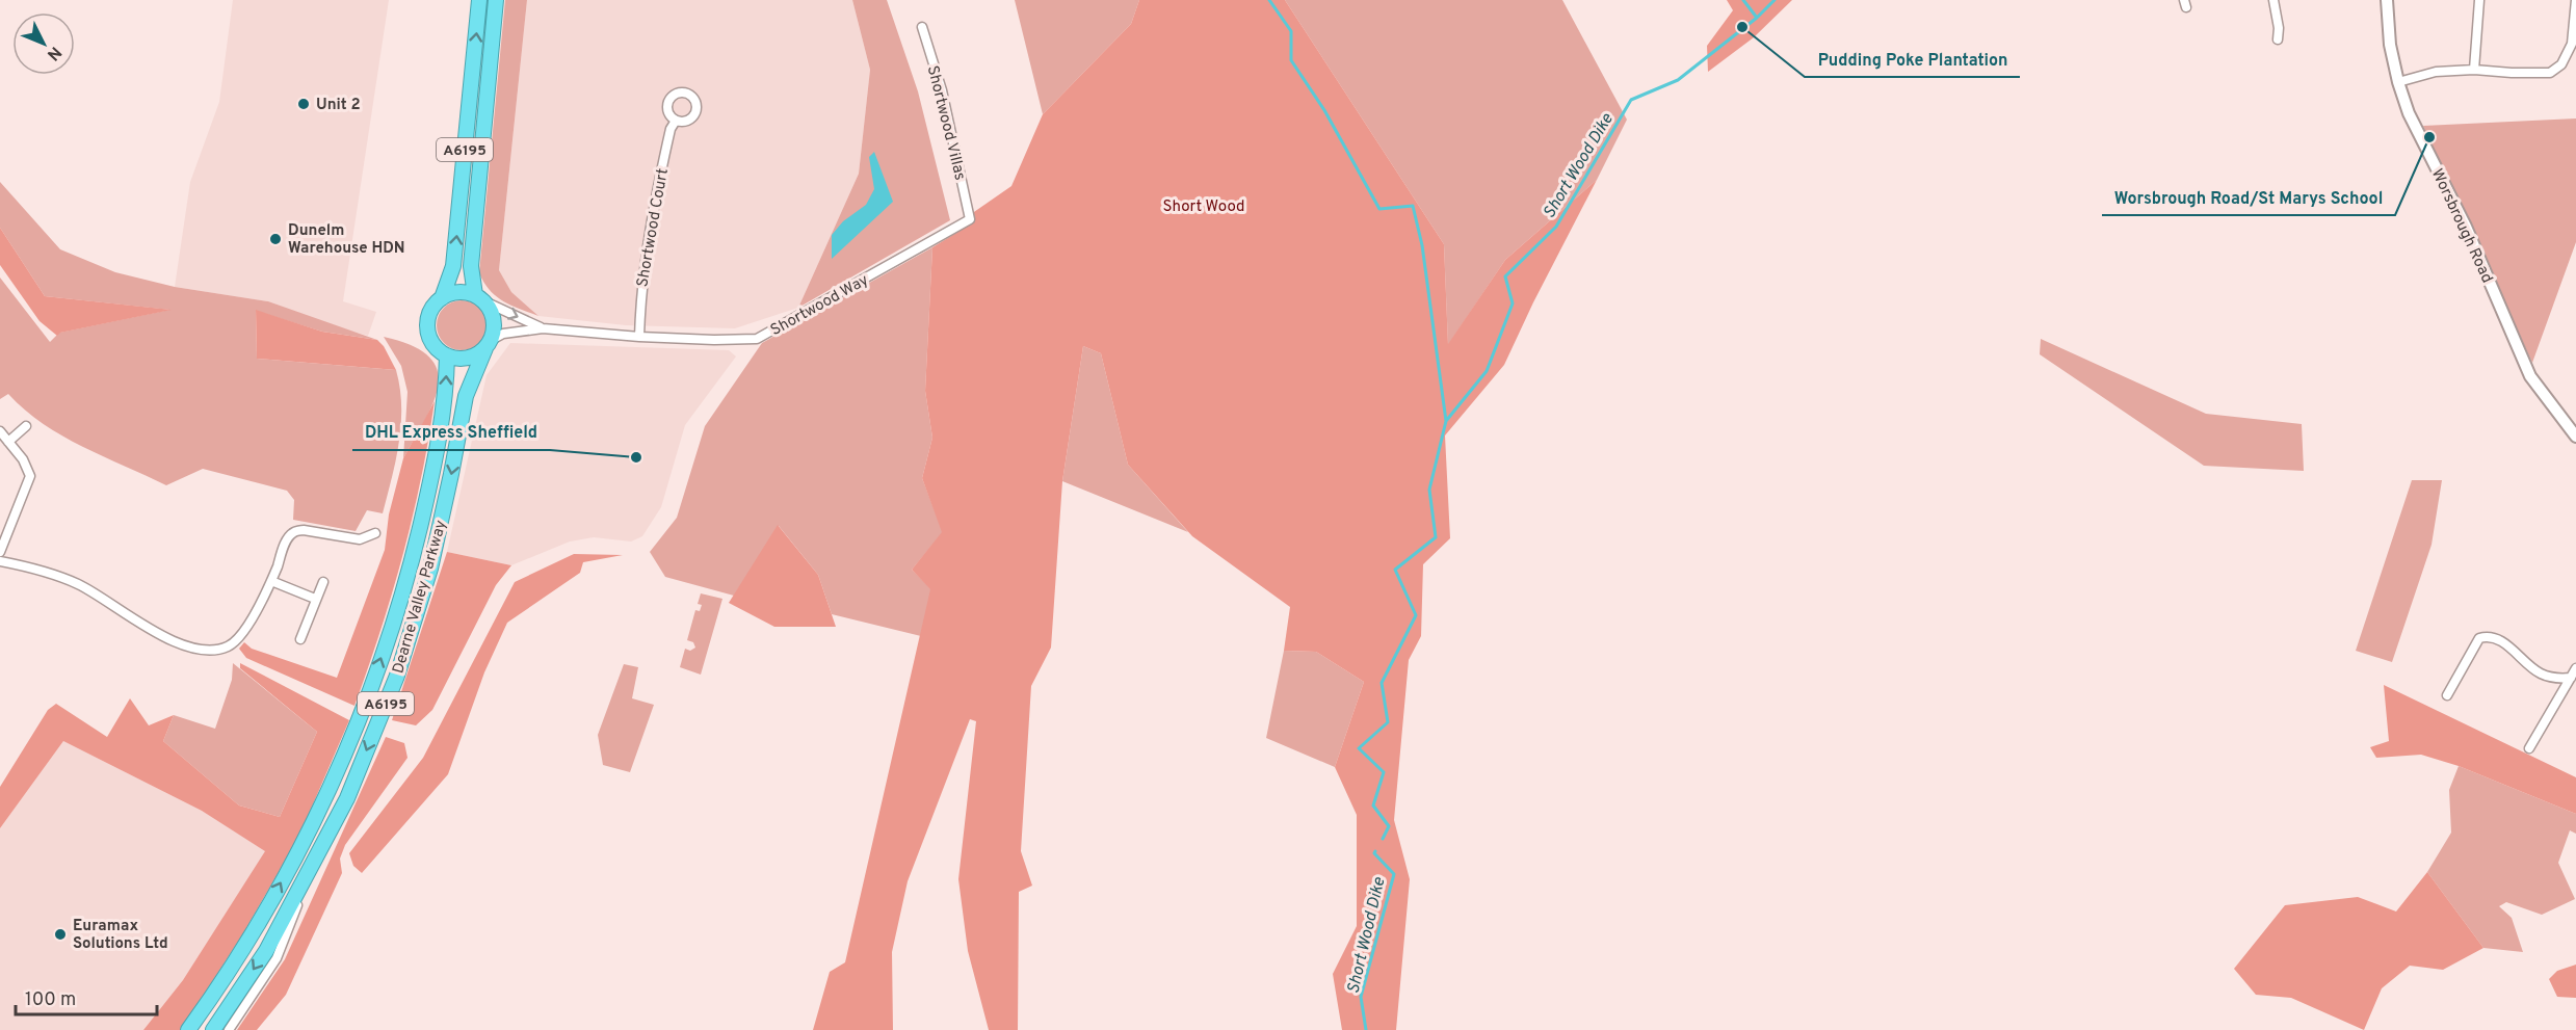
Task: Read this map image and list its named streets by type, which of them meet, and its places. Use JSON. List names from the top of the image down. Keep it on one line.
{"streets":{"highway":["A6195","Dearne Valley Parkway"],"street":["Shortwood Villas","Worsbrough Road","Shortwood Court","Shortwood Way"]},"crossings":[["Shortwood Villas","Shortwood Way"],["A6195","Shortwood Way"],["A6195","Dearne Valley Parkway"],["Shortwood Court","Shortwood Way"],["Shortwood Way","Dearne Valley Parkway"]],"water":["Short Wood Dike"],"parks":["Short Wood"],"places":["Pudding Poke Plantation","Unit 2","Worsbrough Road/St Marys School","Dunelm Warehouse HDN","DHL Express Sheffield","Euramax Solutions Ltd"],"scale_bar":"100 m","north":"bottom right"}
